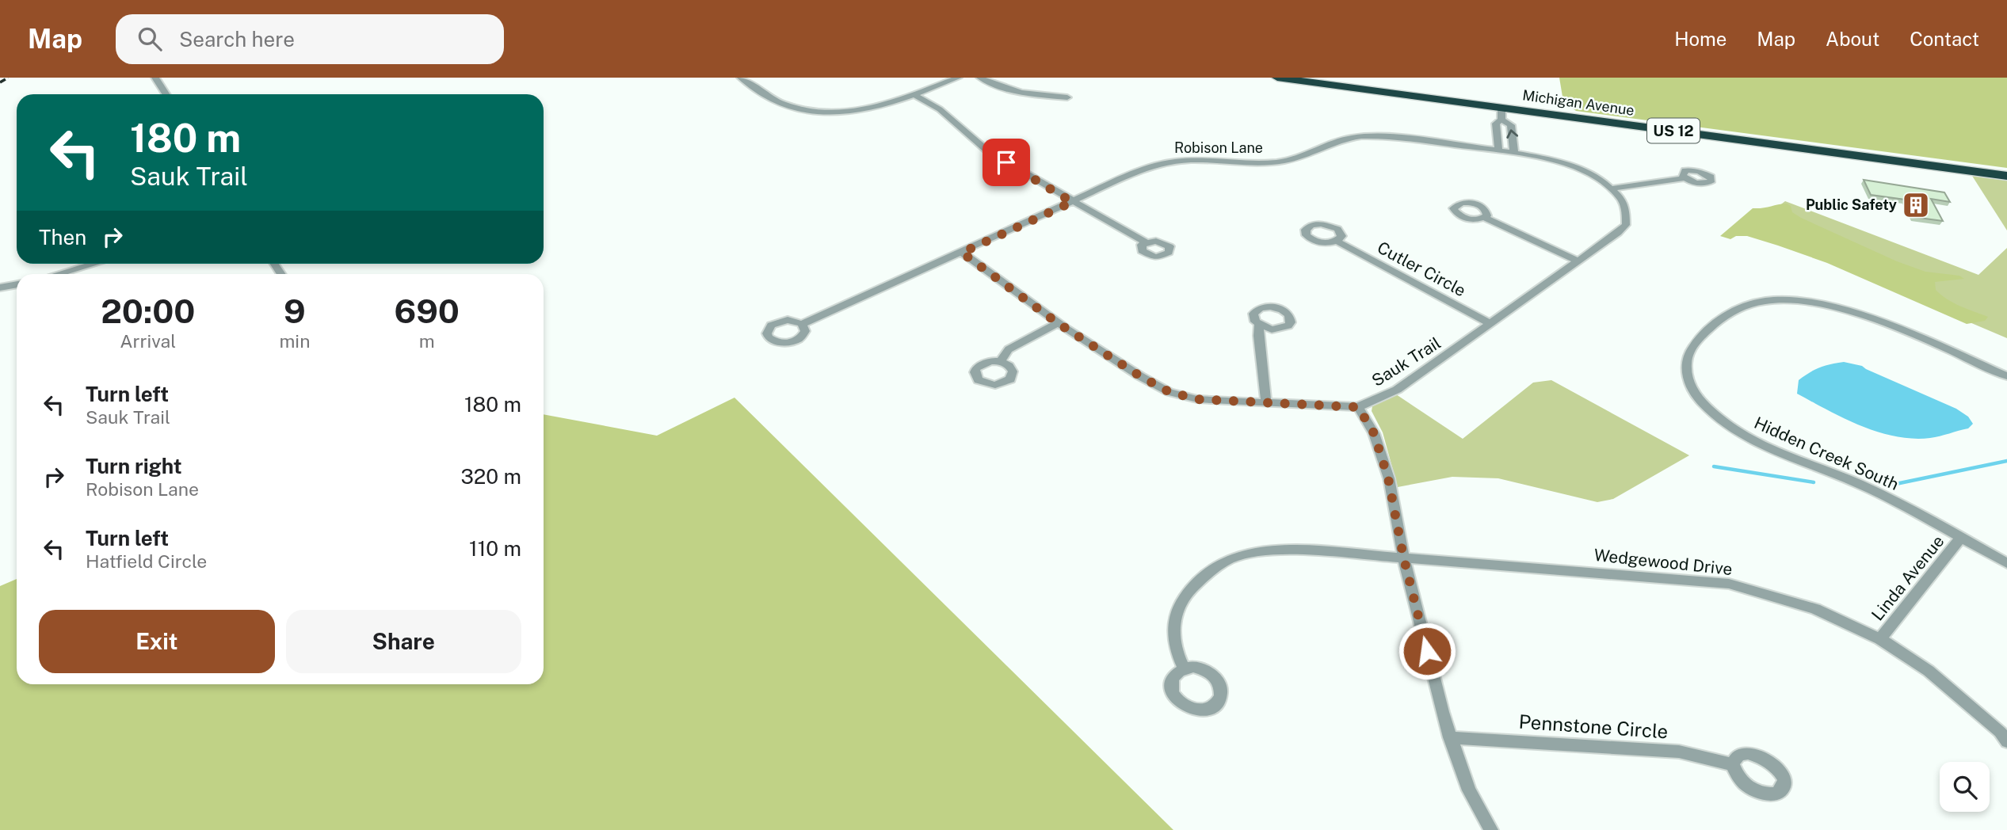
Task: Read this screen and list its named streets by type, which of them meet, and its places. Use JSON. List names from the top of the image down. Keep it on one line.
{"streets":{"highway":["Michigan Avenue","US 12"],"street":["Robison Lane","Cutler Circle","Sauk Trail","Hidden Creek South","Wedgewood Drive","Linda Avenue","Pennstone Circle"]},"crossings":[["Robison Lane","Sauk Trail"],["Cutler Circle","Sauk Trail"],["Hidden Creek South","Linda Avenue"],["Wedgewood Drive","Linda Avenue"]],"places":{"building":["Public Safety"]},"page":{"header":"Map","search":"Search here","nav":["Home","Map","About","Contact"],"turn":["180 m","Sauk Trail"],"then":"Then","eta":["20:00","Arrival","9","min","690","m"],"list":[{"name":"Turn left","note":"Sauk Trail","value":"180 m"},{"name":"Turn right","note":"Robison Lane","value":"320 m"},{"name":"Turn left","note":"Hatfield Circle","value":"110 m"}],"buttons":["Exit","Share"]}}
